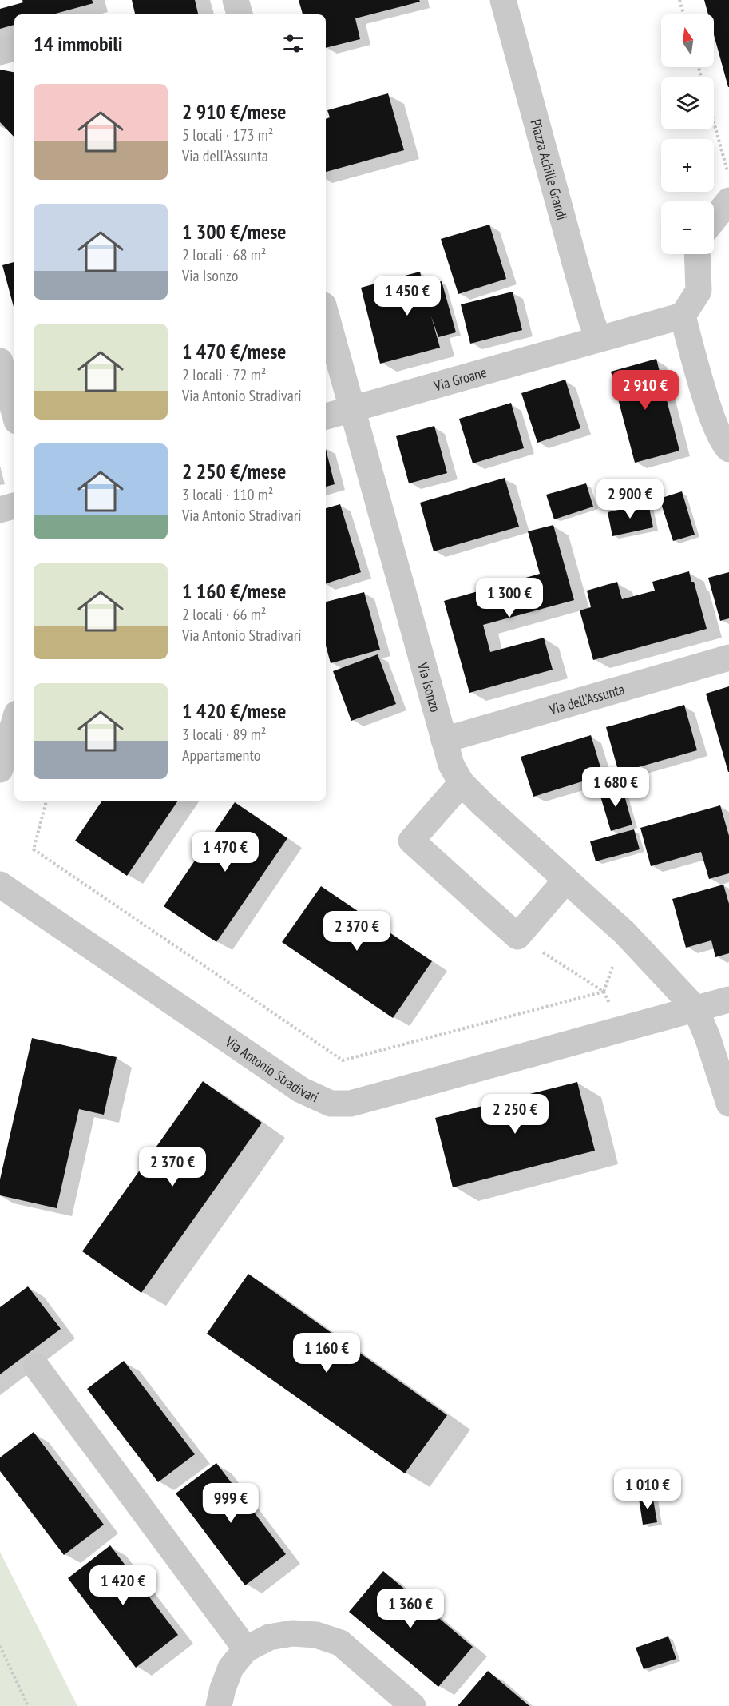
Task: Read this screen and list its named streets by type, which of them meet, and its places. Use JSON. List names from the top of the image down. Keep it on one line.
{"streets":{"street":["Piazza Achille Grandi","Via Groane","Via Isonzo","Via dell'Assunta","Via Antonio Stradivari"]},"crossings":[["Piazza Achille Grandi","Via Groane"],["Via Groane","Via Isonzo"],["Via Isonzo","Via dell'Assunta"],["Via Isonzo","Via Antonio Stradivari"]],"north":"top","page":{"map_buttons":["+","−"],"heading":"14 immobili","list":[{"name":"2 910 €/mese","note":"5 locali · 173 m² · Via dell'Assunta"},{"name":"1 300 €/mese","note":"2 locali · 68 m² · Via Isonzo"},{"name":"1 470 €/mese","note":"2 locali · 72 m² · Via Antonio Stradivari"},{"name":"2 250 €/mese","note":"3 locali · 110 m² · Via Antonio Stradivari"},{"name":"1 160 €/mese","note":"2 locali · 66 m² · Via Antonio Stradivari"},{"name":"1 420 €/mese","note":"3 locali · 89 m² · Appartamento"}],"price":["1 450 €","2 910 €","2 900 €","1 300 €","1 680 €","1 470 €","2 370 €","2 250 €","2 370 €","1 160 €","1 010 €","999 €","1 420 €","1 360 €"]}}
